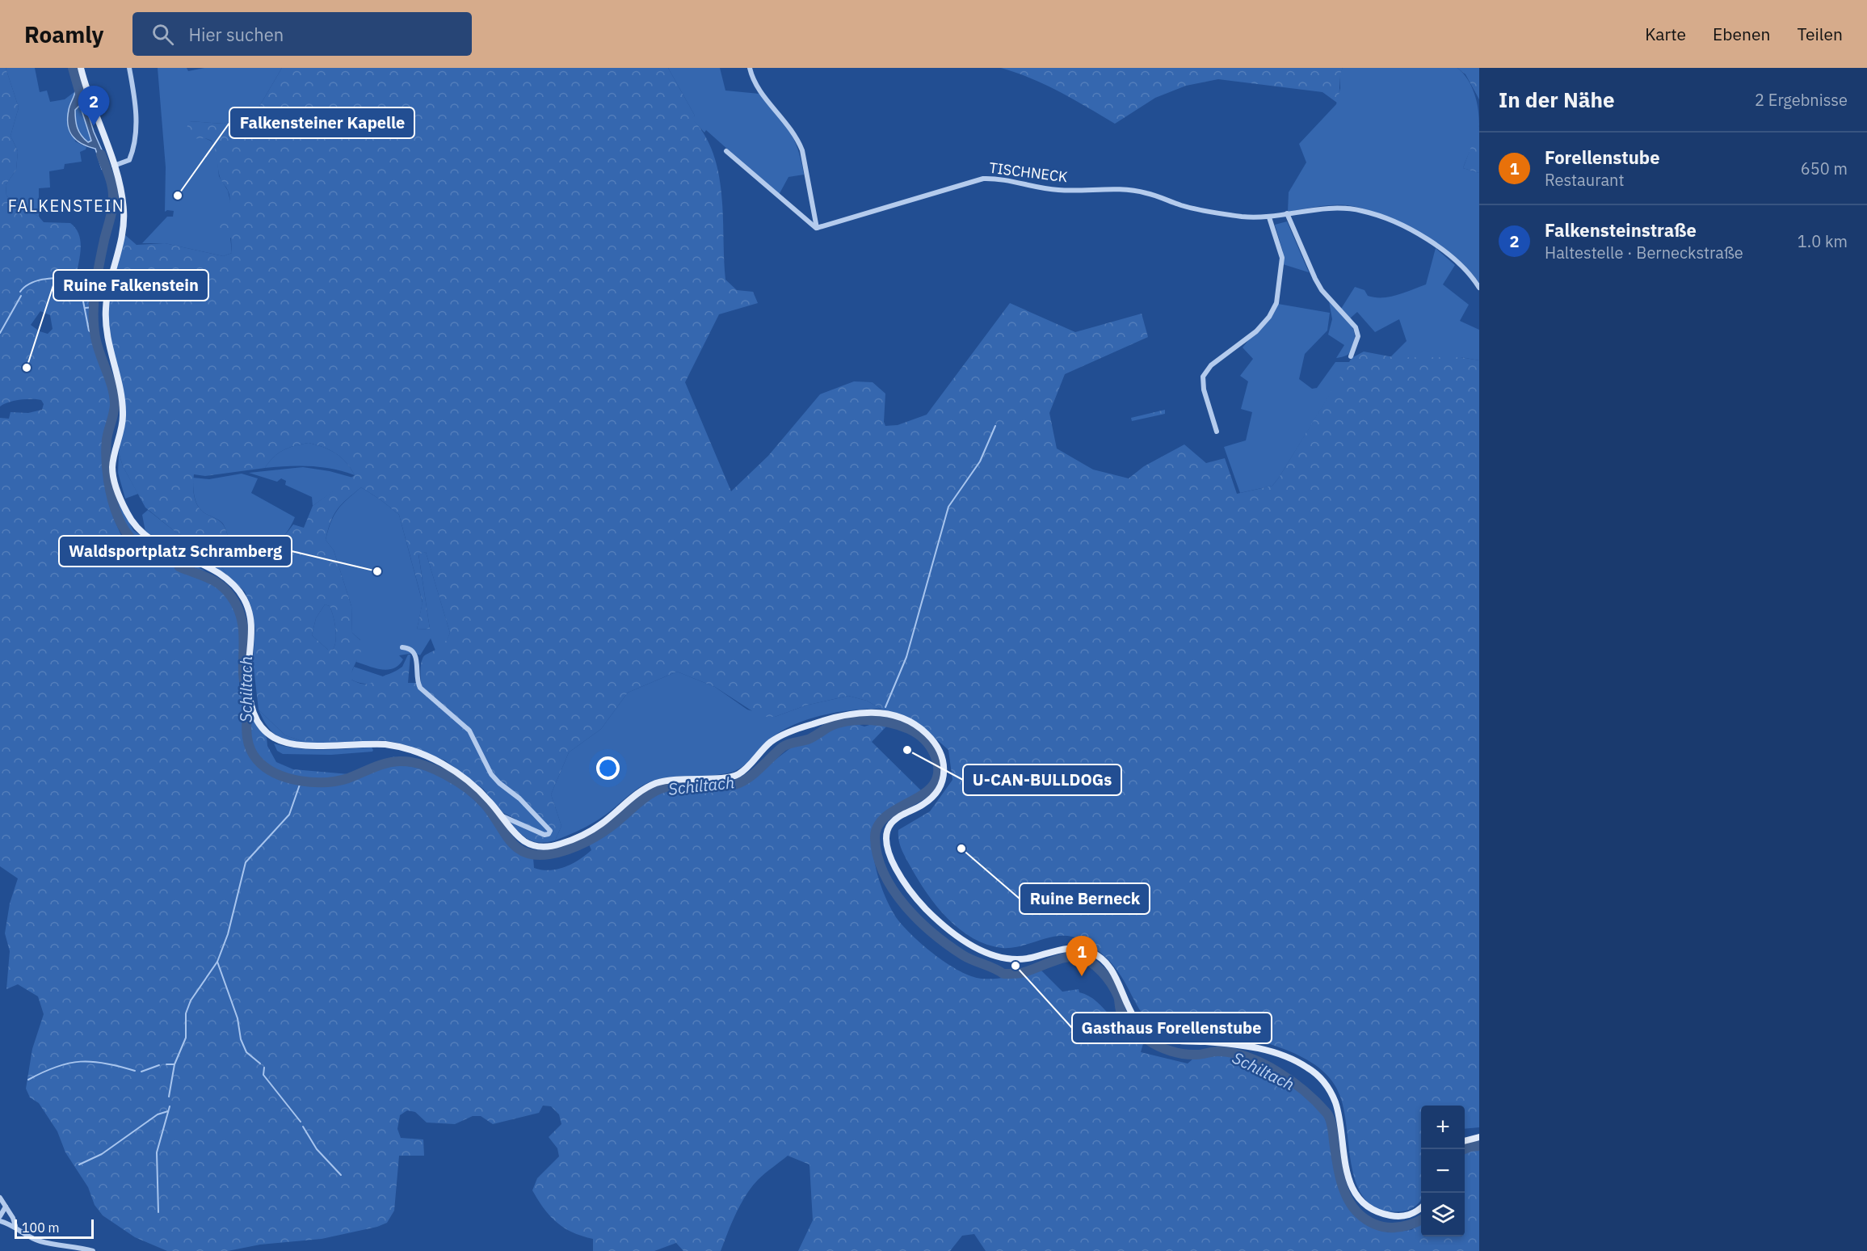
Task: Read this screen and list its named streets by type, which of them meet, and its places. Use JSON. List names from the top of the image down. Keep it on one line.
{"streets":{"street":["TISCHNECK"]},"districts":["FALKENSTEIN"],"water":["Schiltach"],"places":["Falkensteiner Kapelle","Ruine Falkenstein","Waldsportplatz Schramberg","U-CAN-BULLDOGs","Ruine Berneck","Gasthaus Forellenstube"],"scale_bar":"100 m","page":{"header":"Roamly","search":"Hier suchen","nav":["Karte","Ebenen","Teilen"],"heading":["In der Nähe","2 Ergebnisse"],"pins":["2","1"],"list":[{"mark":"1","name":"Forellenstube","note":"Restaurant","value":"650 m"},{"mark":"2","name":"Falkensteinstraße","note":"Haltestelle · Berneckstraße","value":"1.0 km"}],"map_buttons":["+","−"],"scale":"100 m"}}
